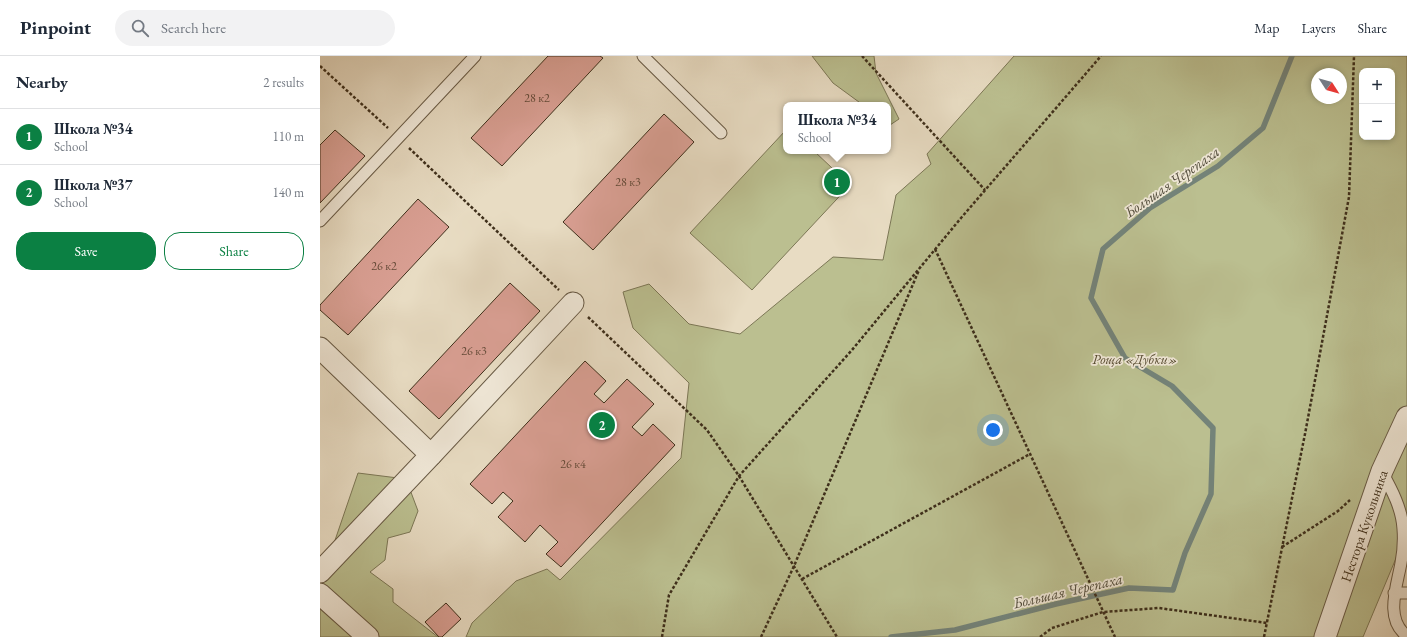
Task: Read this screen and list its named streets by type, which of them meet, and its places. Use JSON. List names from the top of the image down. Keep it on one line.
{"streets":{"street":["Нестора Кукольника"]},"water":["Большая Черепаха"],"parks":["Роща «Дубки»"],"house_numbers":["28 к2","28 к3","26 к2","26 к3","26 к4"],"north":"bottom right","page":{"header":"Pinpoint","search":"Search here","nav":["Map","Layers","Share"],"heading":["Nearby","2 results"],"map_buttons":["+","−"],"popup":["Школа №34","School"],"list":[{"mark":"1","name":"Школа №34","note":"School","value":"110 m"},{"mark":"2","name":"Школа №37","note":"School","value":"140 m"}],"pins":["1","2"],"buttons":["Save","Share"]}}
